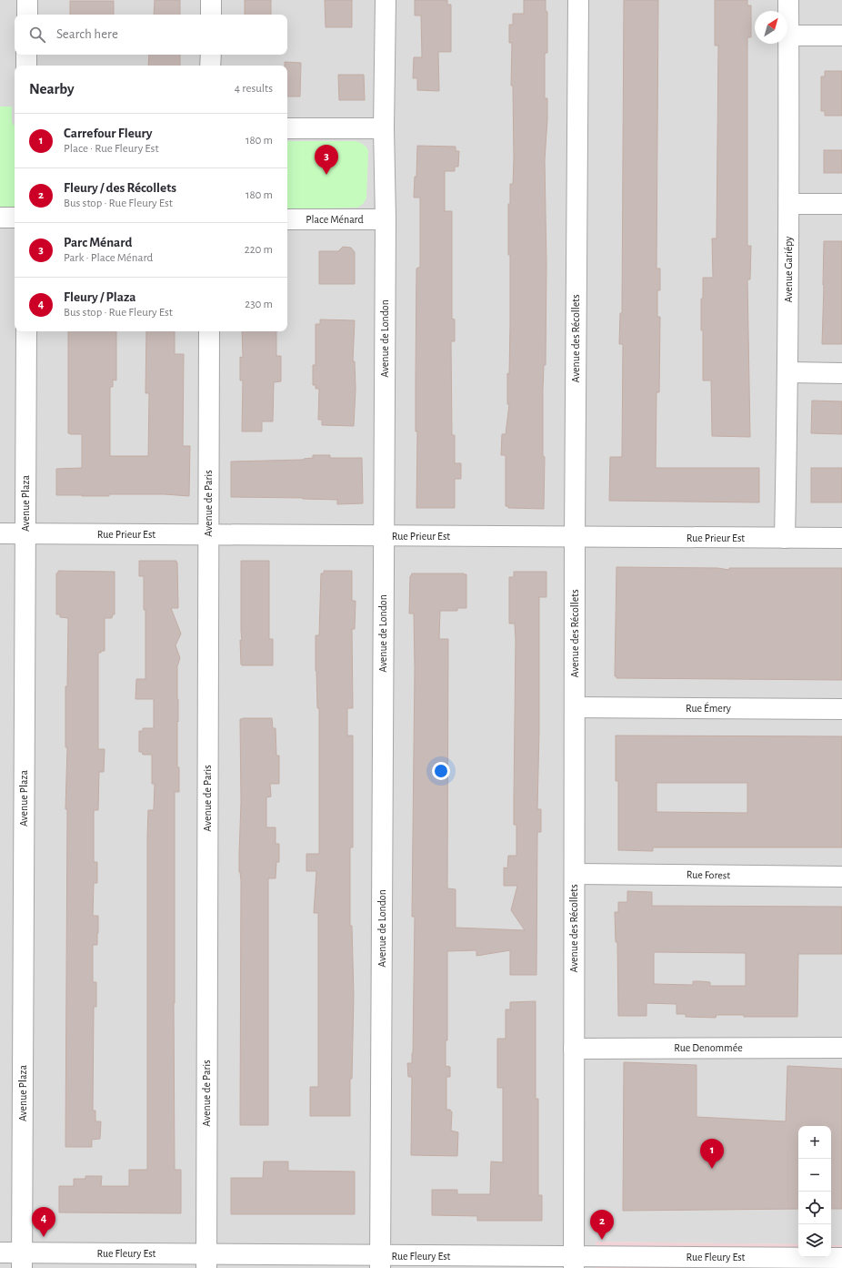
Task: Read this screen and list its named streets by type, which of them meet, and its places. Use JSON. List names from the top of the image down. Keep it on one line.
{"streets":{"street":["Place Ménard","Avenue Gariépy","Avenue de London","Avenue des Récollets","Avenue Plaza","Avenue de Paris","Rue Prieur Est","Rue Émery","Rue Forest","Rue Denommée","Rue Fleury Est"]},"crossings":[["Place Ménard","Avenue de London"],["Avenue Gariépy","Rue Prieur Est"],["Avenue de London","Rue Prieur Est"],["Avenue de London","Rue Fleury Est"],["Avenue des Récollets","Rue Prieur Est"],["Avenue des Récollets","Rue Émery"],["Avenue des Récollets","Rue Forest"],["Avenue des Récollets","Rue Denommée"],["Avenue des Récollets","Rue Fleury Est"],["Avenue Plaza","Rue Prieur Est"],["Avenue Plaza","Rue Fleury Est"],["Avenue de Paris","Rue Prieur Est"],["Avenue de Paris","Rue Fleury Est"]],"north":"top right","page":{"search":"Search here","heading":["Nearby","4 results"],"list":[{"mark":"1","name":"Carrefour Fleury","note":"Place · Rue Fleury Est","value":"180 m"},{"mark":"2","name":"Fleury / des Récollets","note":"Bus stop · Rue Fleury Est","value":"180 m"},{"mark":"3","name":"Parc Ménard","note":"Park · Place Ménard","value":"220 m"},{"mark":"4","name":"Fleury / Plaza","note":"Bus stop · Rue Fleury Est","value":"230 m"}],"pins":["3","1","4","2"],"map_buttons":["+","−"]}}
